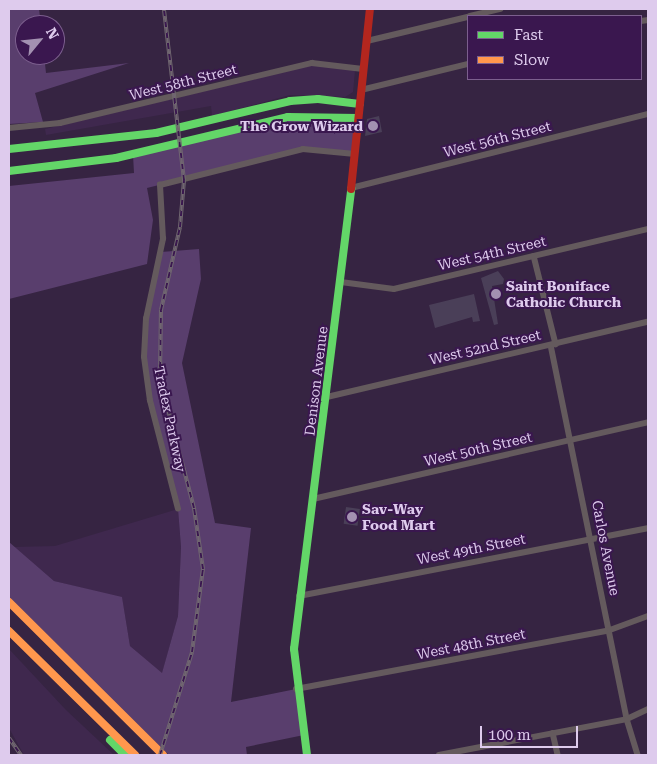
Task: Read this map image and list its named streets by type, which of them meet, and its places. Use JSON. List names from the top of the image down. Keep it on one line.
{"streets":{"main road":["Denison Avenue"],"street":["West 58th Street","West 56th Street","West 54th Street","West 52nd Street","Tradex Parkway","West 50th Street","Carlos Avenue","West 49th Street","West 48th Street"]},"crossings":[["West 58th Street","Denison Avenue"],["West 56th Street","Denison Avenue"],["West 54th Street","Denison Avenue"],["West 54th Street","Carlos Avenue"],["West 52nd Street","Denison Avenue"],["West 52nd Street","Carlos Avenue"],["Denison Avenue","Tradex Parkway"],["Denison Avenue","West 50th Street"],["Denison Avenue","West 49th Street"],["Denison Avenue","West 48th Street"],["West 50th Street","Carlos Avenue"],["Carlos Avenue","West 49th Street"],["Carlos Avenue","West 48th Street"]],"places":["The Grow Wizard","Saint Boniface Catholic Church","Sav-Way Food Mart"],"legend":["Fast","Slow"],"scale_bar":"100 m","north":"top right"}
